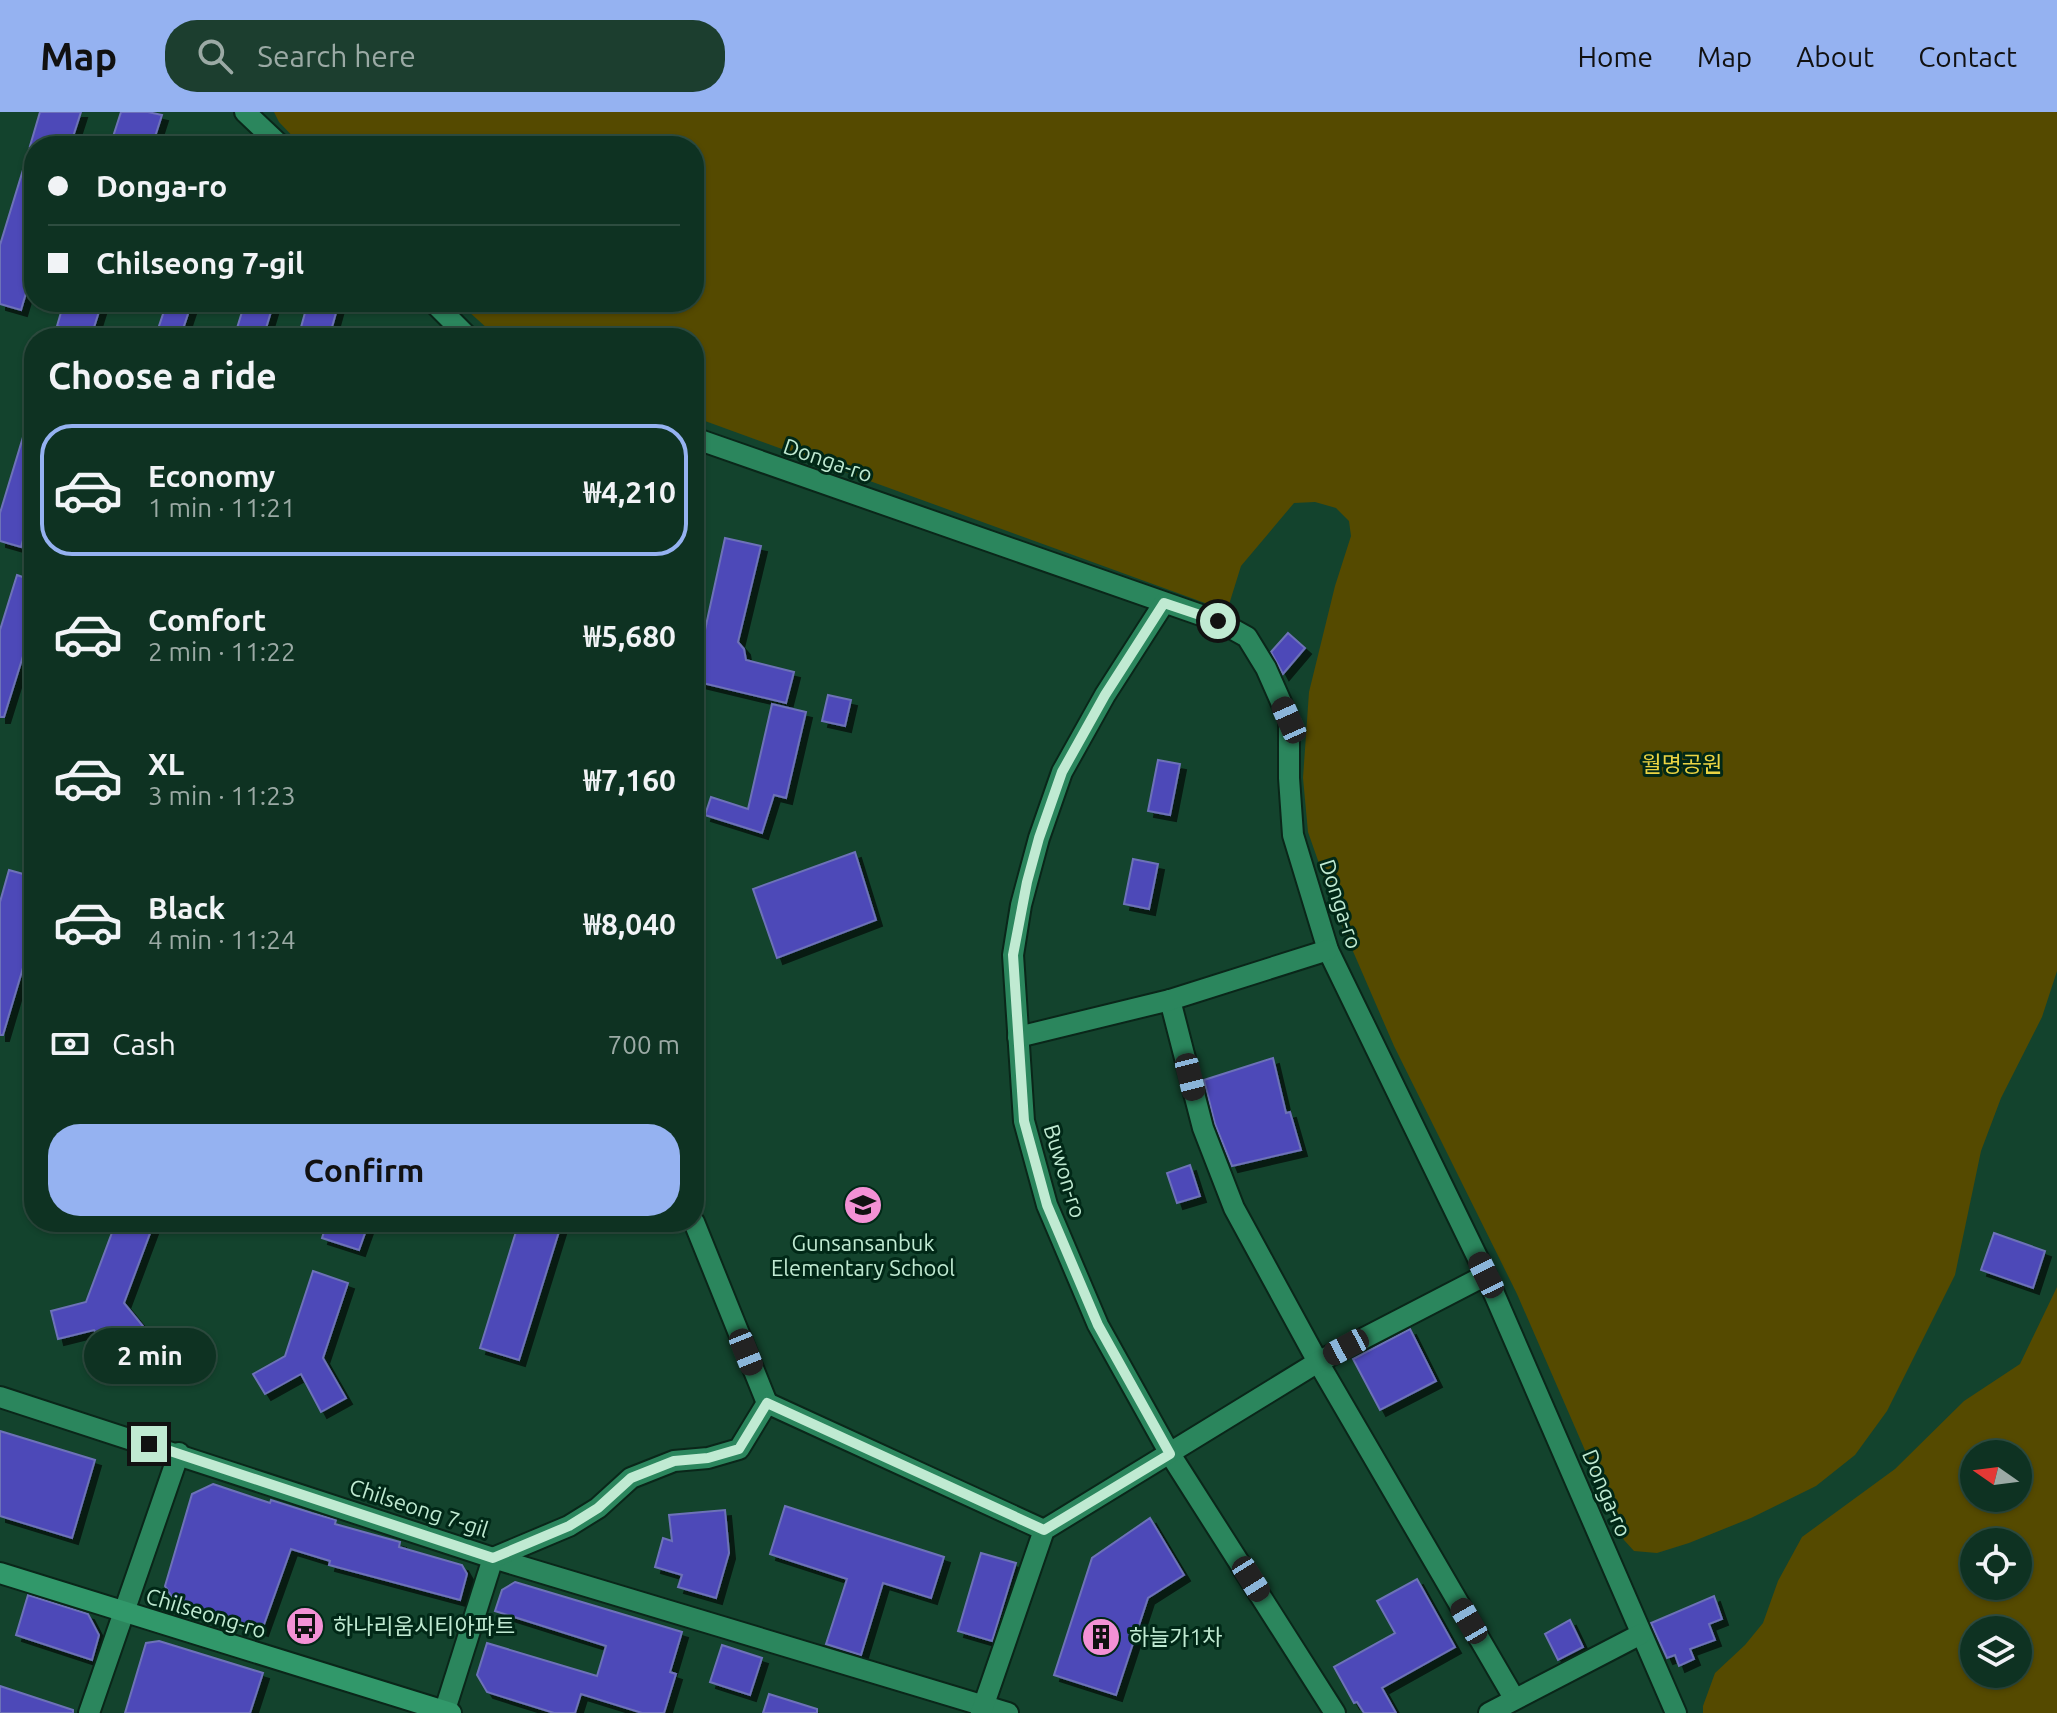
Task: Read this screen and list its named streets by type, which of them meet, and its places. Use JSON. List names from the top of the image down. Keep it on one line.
{"streets":{"street":["Donga-ro","Buwon-ro","Chilseong 7-gil","Chilseong-ro"]},"crossings":[["Donga-ro","Buwon-ro"]],"parks":["월명공원"],"places":{"school or university":["Gunsansanbuk Elementary School"],"bus stop":["하나리움시티아파트"],"building":["하늘가1차"]},"north":"left","page":{"header":"Map","search":"Search here","nav":["Home","Map","About","Contact"],"banner":["Donga-ro","Chilseong 7-gil"],"heading":"Choose a ride","list":[{"name":"Economy","note":"1 min · 11:21","value":"₩4,210"},{"name":"Comfort","note":"2 min · 11:22","value":"₩5,680"},{"name":"XL","note":"3 min · 11:23","value":"₩7,160"},{"name":"Black","note":"4 min · 11:24","value":"₩8,040"}],"pay":["Cash","700 m"],"buttons":"Confirm","bubble":"2 min"}}
